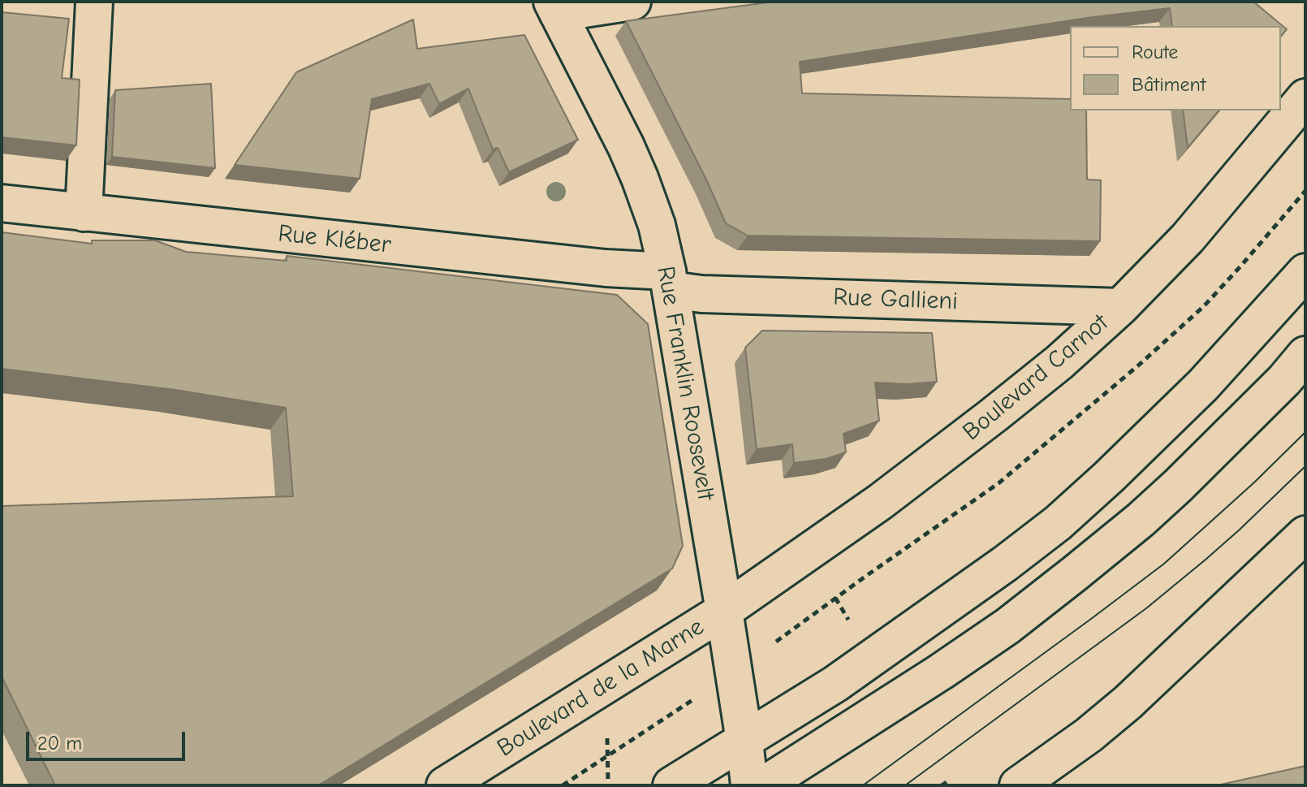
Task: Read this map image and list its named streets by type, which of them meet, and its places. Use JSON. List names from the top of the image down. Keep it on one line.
{"streets":{"main road":["Rue Kléber","Rue Gallieni","Boulevard Carnot","Rue Franklin Roosevelt","Boulevard de la Marne"]},"crossings":[["Rue Kléber","Rue Gallieni"],["Rue Kléber","Rue Franklin Roosevelt"],["Rue Gallieni","Boulevard Carnot"],["Rue Gallieni","Rue Franklin Roosevelt"],["Boulevard Carnot","Rue Franklin Roosevelt"],["Boulevard Carnot","Boulevard de la Marne"],["Rue Franklin Roosevelt","Boulevard de la Marne"]],"legend":["Route","Bâtiment"],"scale_bar":"20 m"}
